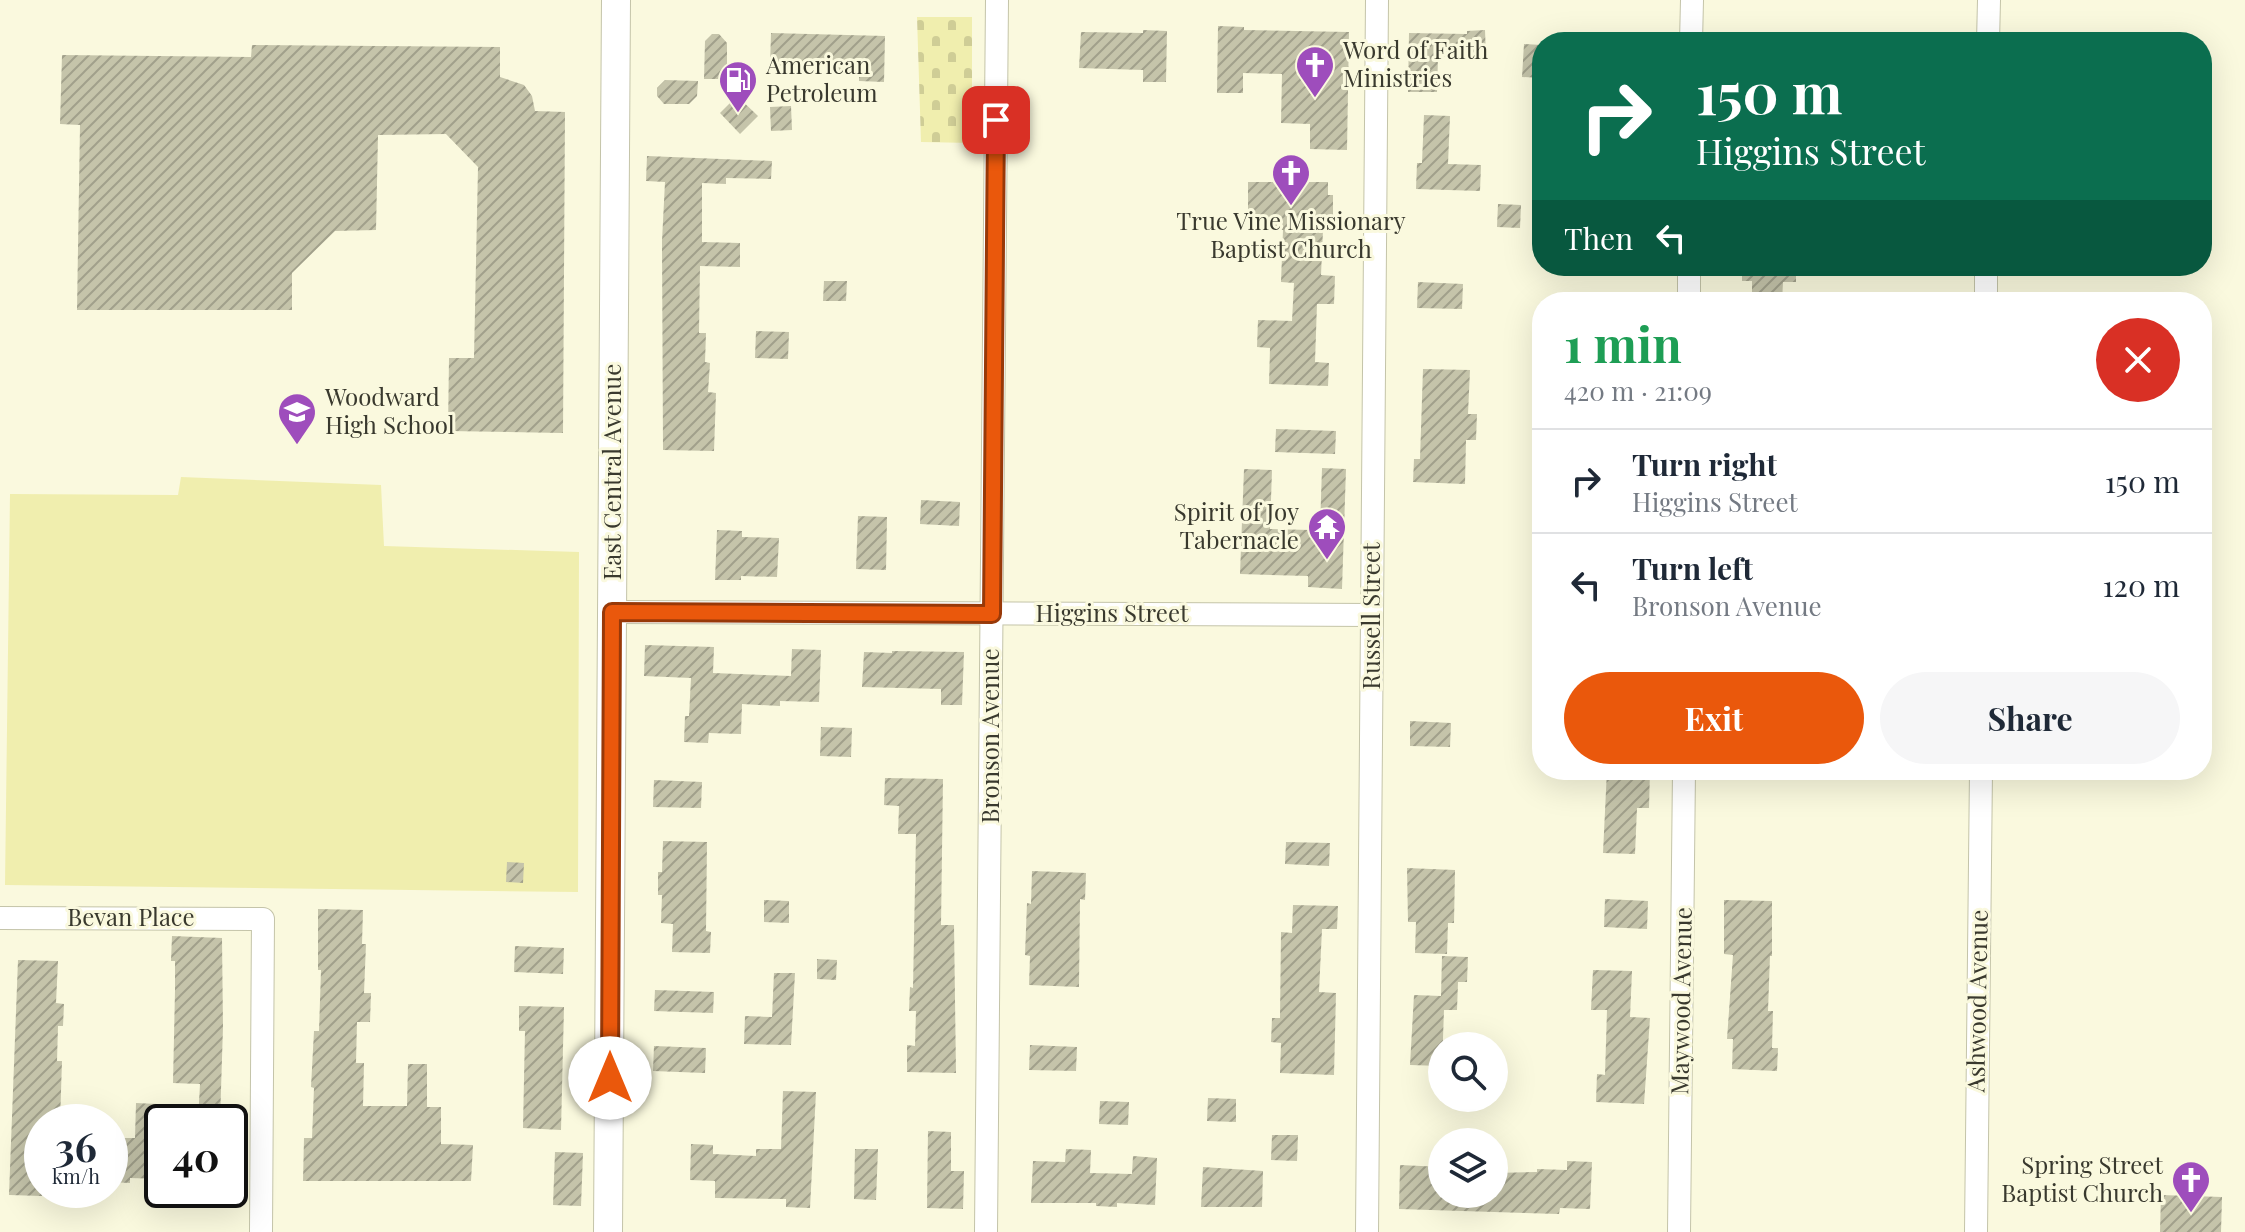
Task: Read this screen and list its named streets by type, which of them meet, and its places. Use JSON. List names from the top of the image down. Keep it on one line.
{"streets":{"street":["East Central Avenue","Higgins Street","Russell Street","Bronson Avenue","Bevan Place","Maywood Avenue","Ashwood Avenue"]},"crossings":[["East Central Avenue","Higgins Street"],["Higgins Street","Russell Street"],["Higgins Street","Bronson Avenue"]],"places":{"church":["Word of Faith Ministries","True Vine Missionary Baptist Church","Spring Street Baptist Church"],"fuel station":["American Petroleum"],"school or university":["Woodward High School"],"temple":["Spirit of Joy Tabernacle"]},"page":{"turn":["150 m","Higgins Street"],"then":"Then","heading":["1 min","420 m · 21:09"],"list":[{"name":"Turn right","note":"Higgins Street","value":"150 m"},{"name":"Turn left","note":"Bronson Avenue","value":"120 m"}],"buttons":["Exit","Share"],"speed":"36 km/h","limit":"40"}}
